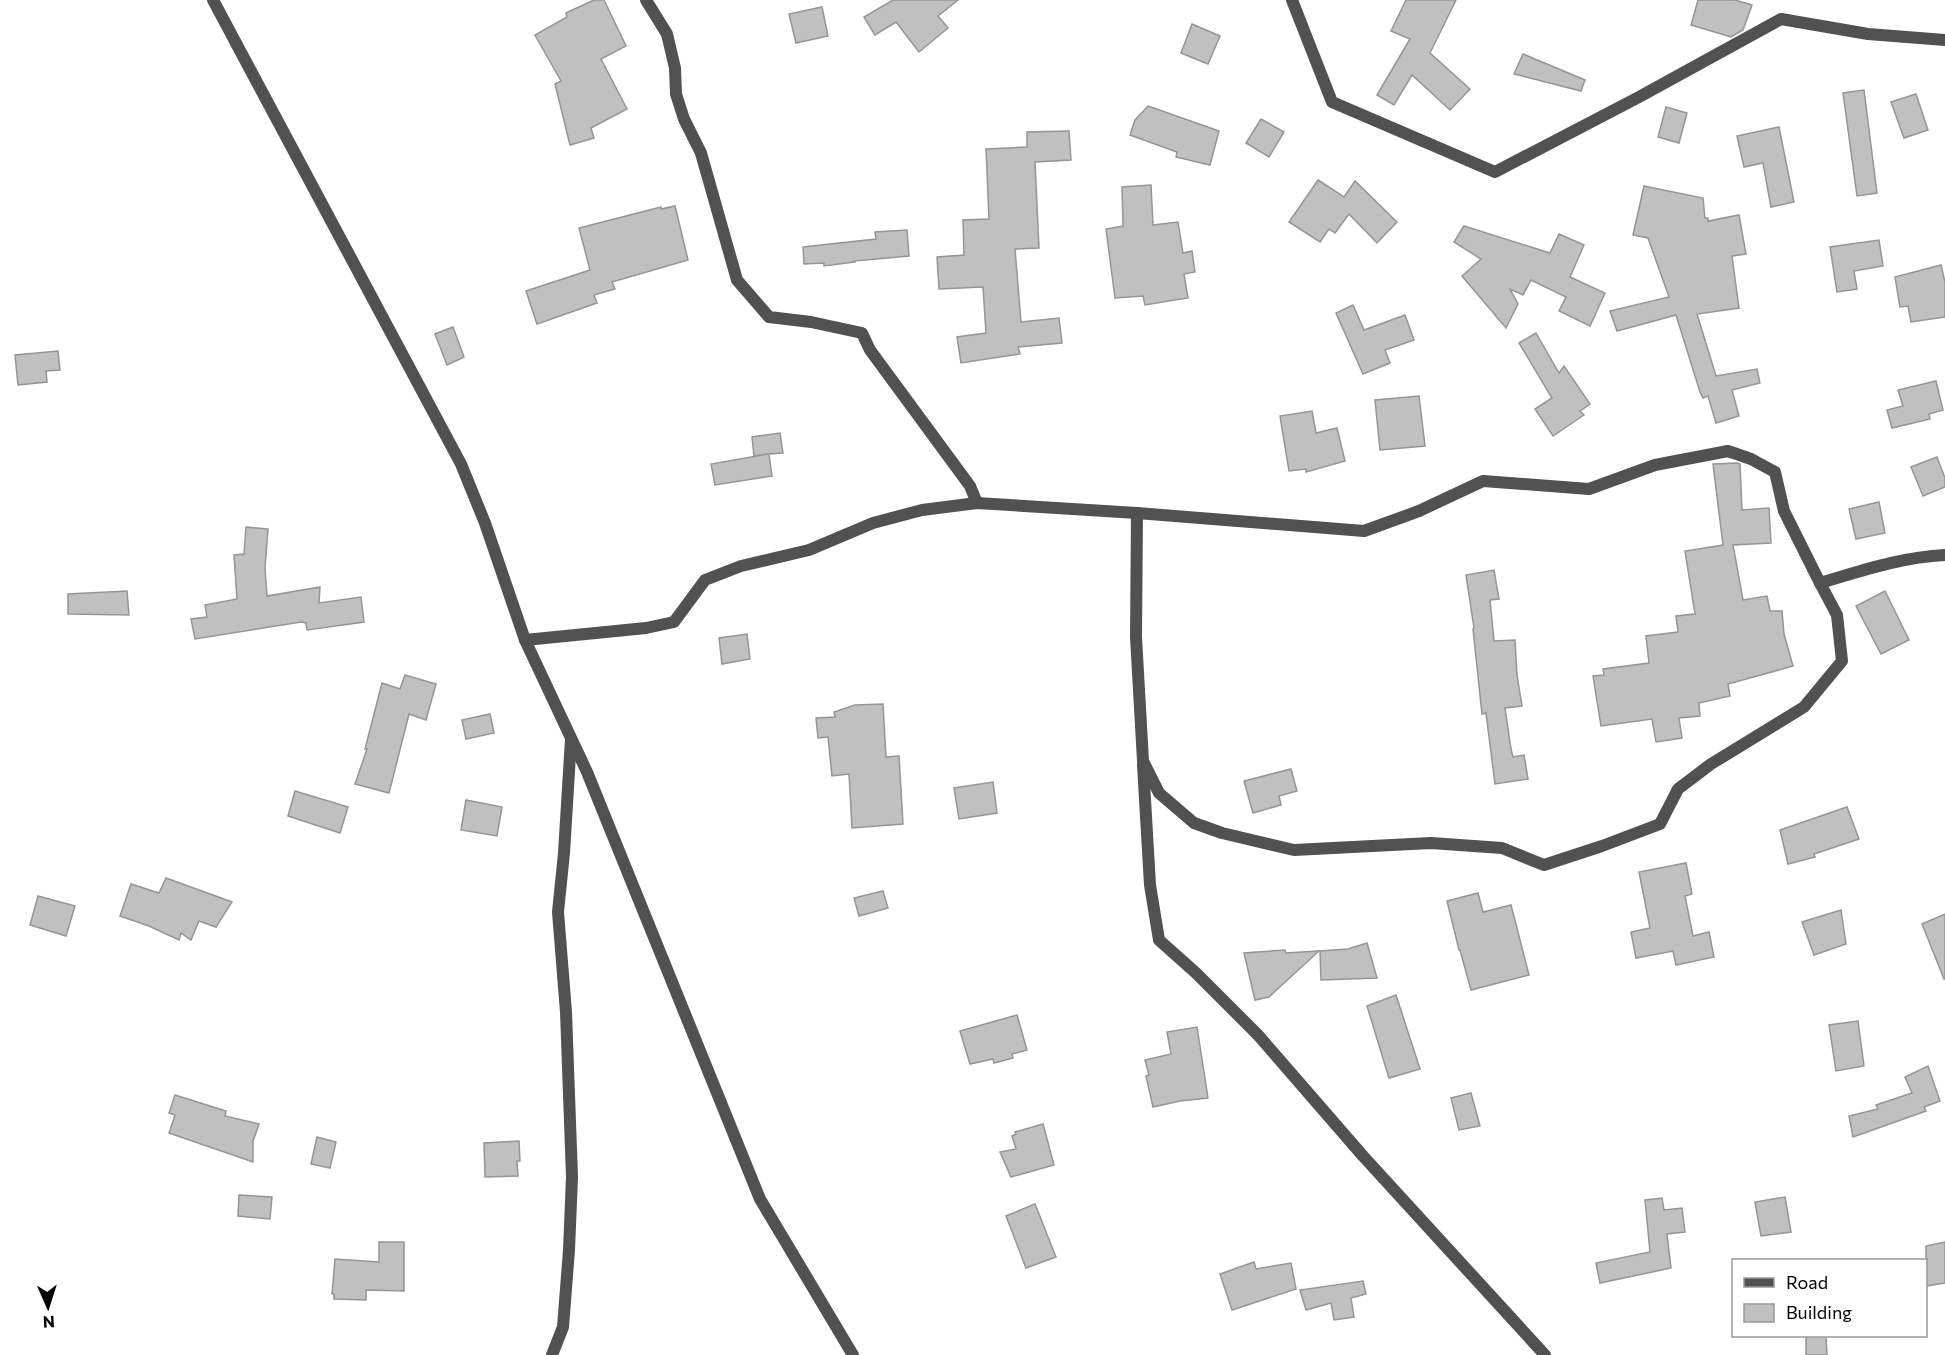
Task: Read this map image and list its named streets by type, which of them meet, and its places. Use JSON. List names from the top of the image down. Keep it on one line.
{"legend":["Road","Building"],"north":"bottom"}
